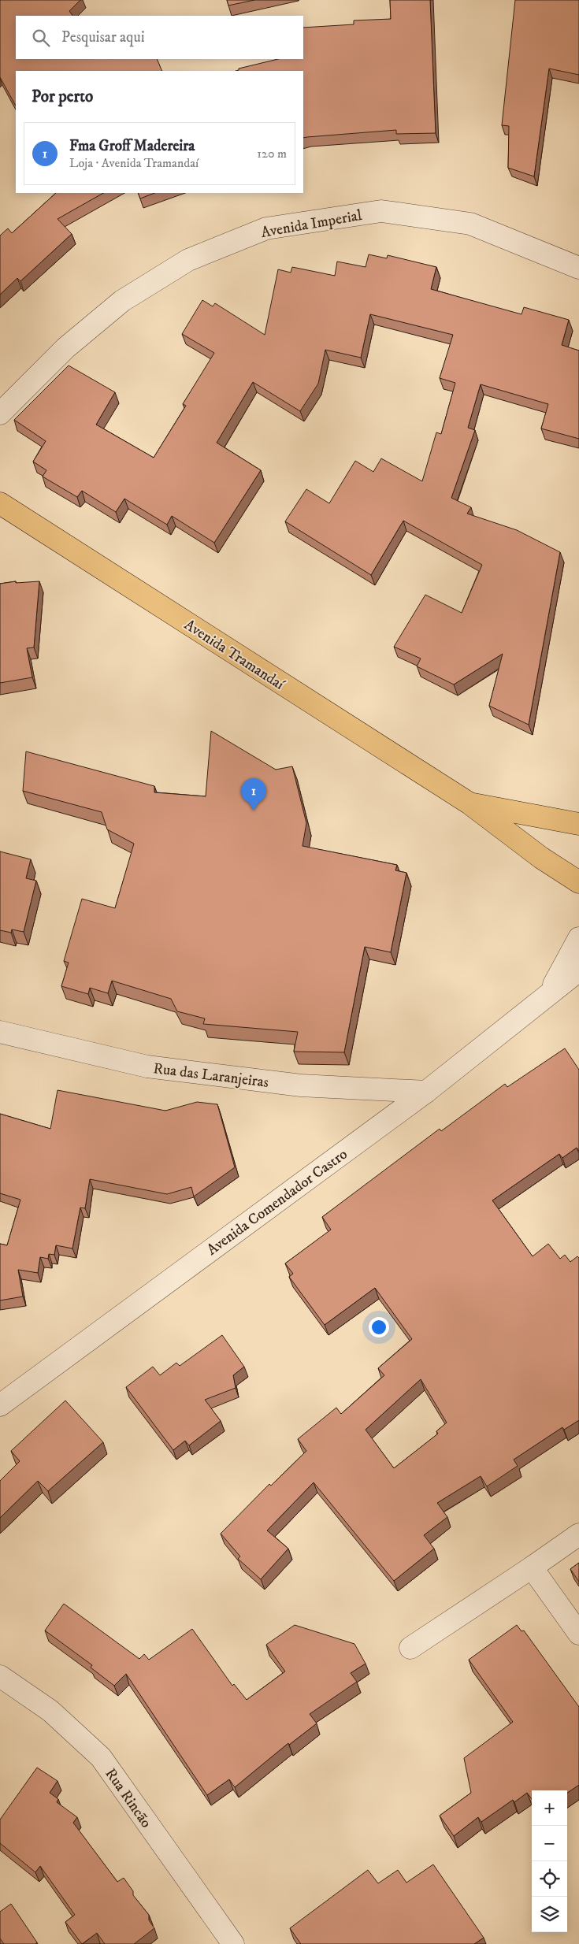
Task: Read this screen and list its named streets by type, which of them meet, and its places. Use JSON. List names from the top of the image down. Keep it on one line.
{"streets":{"main road":["Avenida Tramandaí"],"street":["Avenida Imperial","Rua das Laranjeiras","Avenida Comendador Castro","Rua Rincão"]},"crossings":[["Rua das Laranjeiras","Avenida Comendador Castro"]],"page":{"search":"Pesquisar aqui","heading":"Por perto","list":[{"mark":"1","name":"Fma Groff Madereira","note":"Loja · Avenida Tramandaí","value":"120 m"}],"pins":"1","map_buttons":["+","−"]}}
